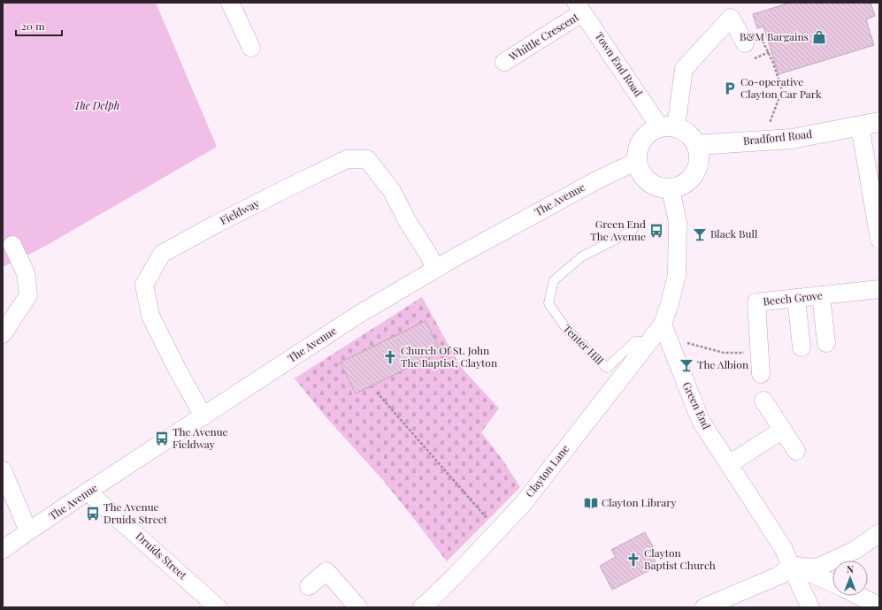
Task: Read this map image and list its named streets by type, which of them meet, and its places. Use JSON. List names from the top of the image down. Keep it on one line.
{"streets":{"street":["Whittle Crescent","Town End Road","Bradford Road","The Avenue","Fieldway","Beech Grove","Green End","Clayton Lane","Druids Street"],"lane":["Tenter Hill"]},"crossings":[["Whittle Crescent","Town End Road"],["Town End Road","Bradford Road"],["Town End Road","The Avenue"],["Bradford Road","The Avenue"],["The Avenue","Fieldway"],["The Avenue","Druids Street"],["Tenter Hill","Clayton Lane"],["Green End","Clayton Lane"]],"parks":["The Delph"],"places":{"shop":["B&M Bargains"],"parking":["Co-operative Clayton Car Park"],"bus stop":["Green End The Avenue","The Avenue Fieldway","The Avenue Druids Street"],"bar":["Black Bull","The Albion"],"church":["Church Of St. John The Baptist, Clayton","Clayton Baptist Church"],"library":["Clayton Library"]},"scale_bar":"20 m","north":"top"}
